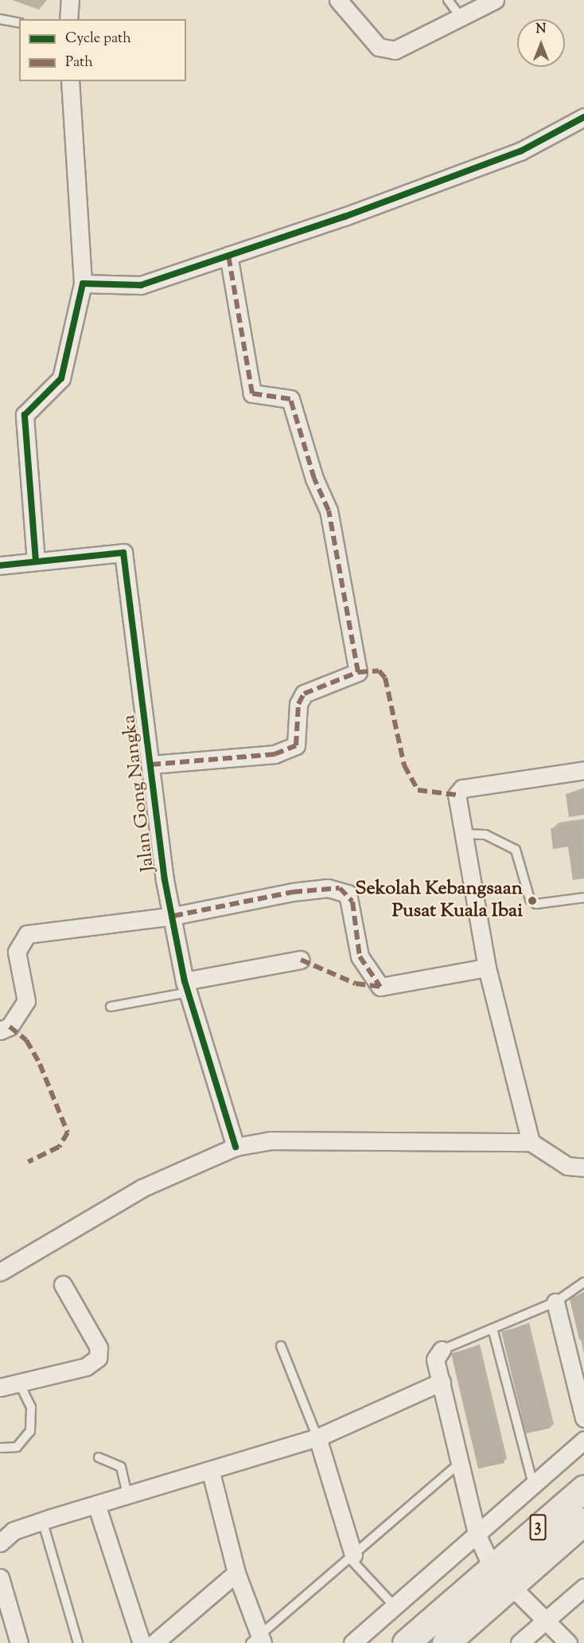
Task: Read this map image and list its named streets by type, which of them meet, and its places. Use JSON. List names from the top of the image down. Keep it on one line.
{"streets":{"main road":["3"],"street":["Jalan Gong Nangka"]},"places":["Sekolah Kebangsaan Pusat Kuala Ibai"],"legend":["Cycle path","Path"],"north":"top"}
